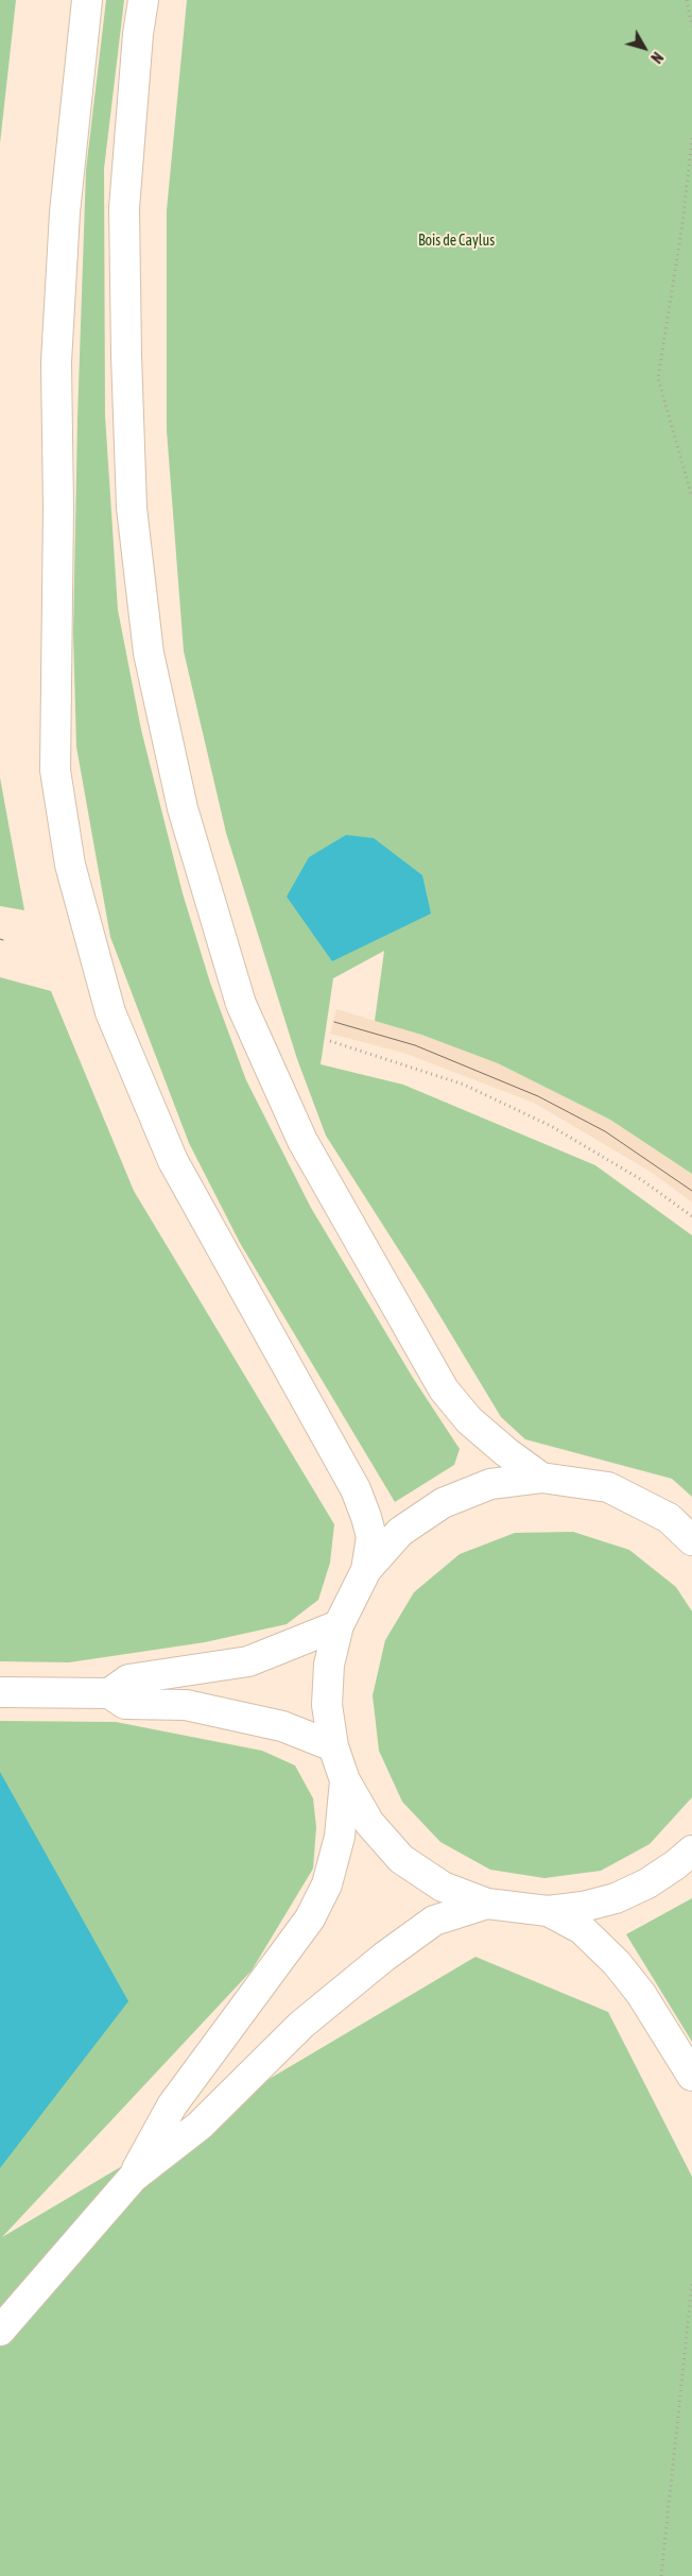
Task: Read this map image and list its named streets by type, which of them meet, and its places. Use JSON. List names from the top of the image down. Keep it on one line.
{"parks":["Bois de Caylus"],"north":"bottom right"}
